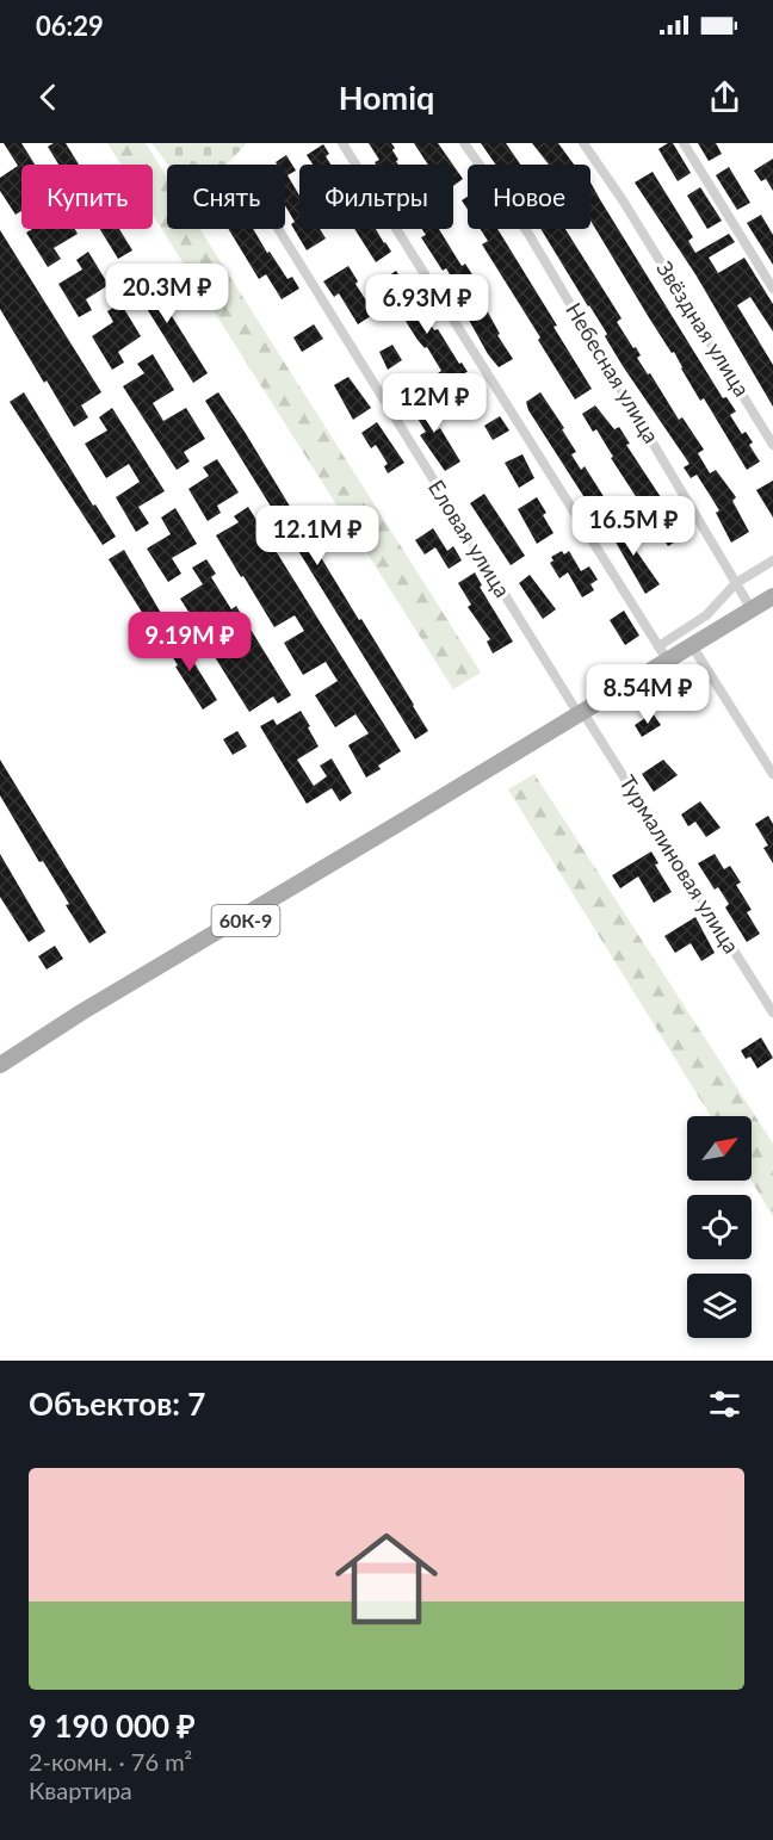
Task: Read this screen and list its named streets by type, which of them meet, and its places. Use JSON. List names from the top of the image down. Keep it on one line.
{"streets":{"main road":["60К-9"],"street":["Звёздная улица","Небесная улица","Еловая улица","Турмалиновая улица"]},"crossings":[["Небесная улица","60К-9"],["Еловая улица","Турмалиновая улица"],["Еловая улица","60К-9"],["Турмалиновая улица","60К-9"]],"north":"top right","page":{"status":"06:29","header":"Homiq","chip":["Купить","Снять","Фильтры","Новое"],"price":["20.3M ₽","6.93M ₽","12M ₽","16.5M ₽","12.1M ₽","9.19M ₽","8.54M ₽"],"heading":"Объектов: 7","list":[{"name":"9 190 000 ₽","note":"2-комн. · 76 m² · Квартира"}]}}
